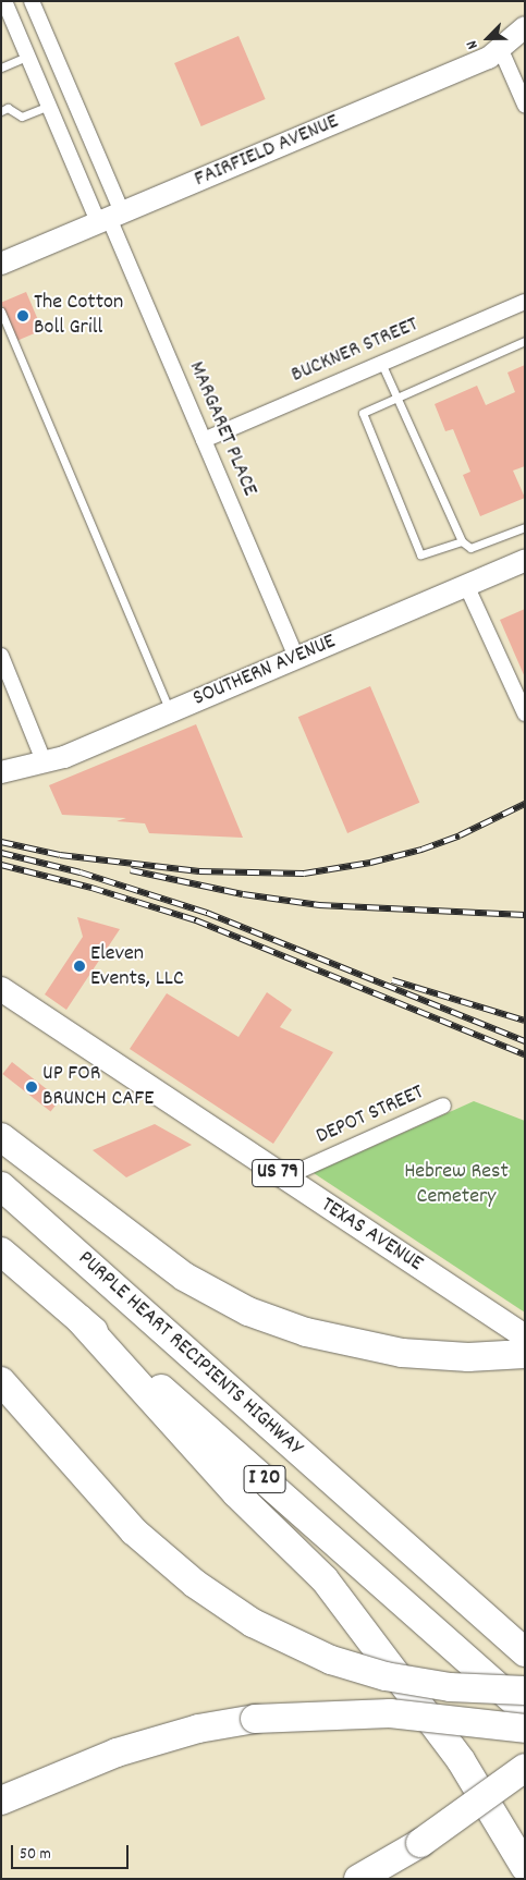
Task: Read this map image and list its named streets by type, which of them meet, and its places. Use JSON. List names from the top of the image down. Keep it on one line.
{"streets":{"highway":["PURPLE HEART RECIPIENTS HIGHWAY","I 20"],"main road":["US 79","TEXAS AVENUE"],"street":["FAIRFIELD AVENUE","BUCKNER STREET","MARGARET PLACE","SOUTHERN AVENUE","DEPOT STREET"]},"crossings":[["FAIRFIELD AVENUE","MARGARET PLACE"],["BUCKNER STREET","MARGARET PLACE"],["MARGARET PLACE","SOUTHERN AVENUE"],["DEPOT STREET","TEXAS AVENUE"]],"parks":["Hebrew Rest Cemetery"],"places":["The Cotton Boll Grill","Eleven Events, LLC","UP FOR BRUNCH CAFE"],"scale_bar":"50 m","north":"bottom left"}
